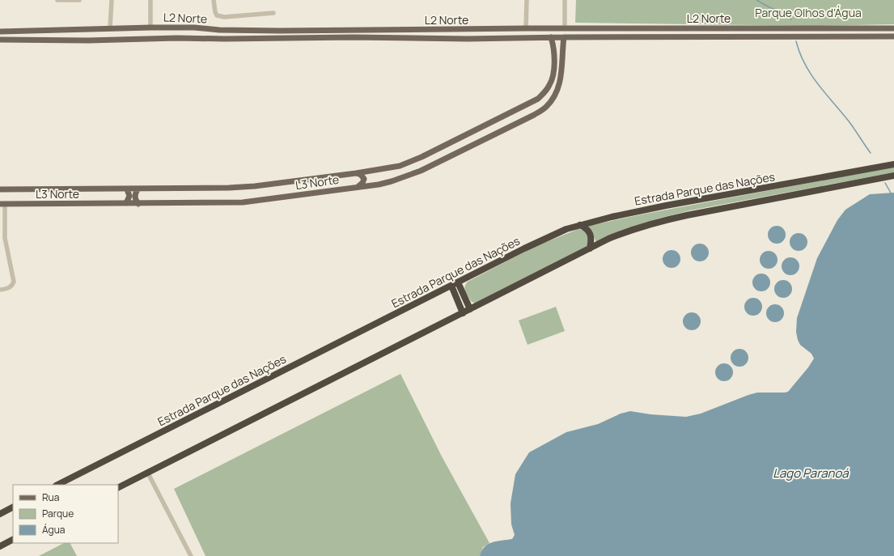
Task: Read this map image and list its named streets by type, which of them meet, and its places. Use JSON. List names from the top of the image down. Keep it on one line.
{"streets":{"highway":["Estrada Parque das Nações"],"main road":["L2 Norte","L3 Norte"]},"crossings":[["L2 Norte","L3 Norte"]],"water":["Lago Paranoá"],"parks":["Parque Olhos d'Água"],"legend":["Rua","Parque","Água"]}
